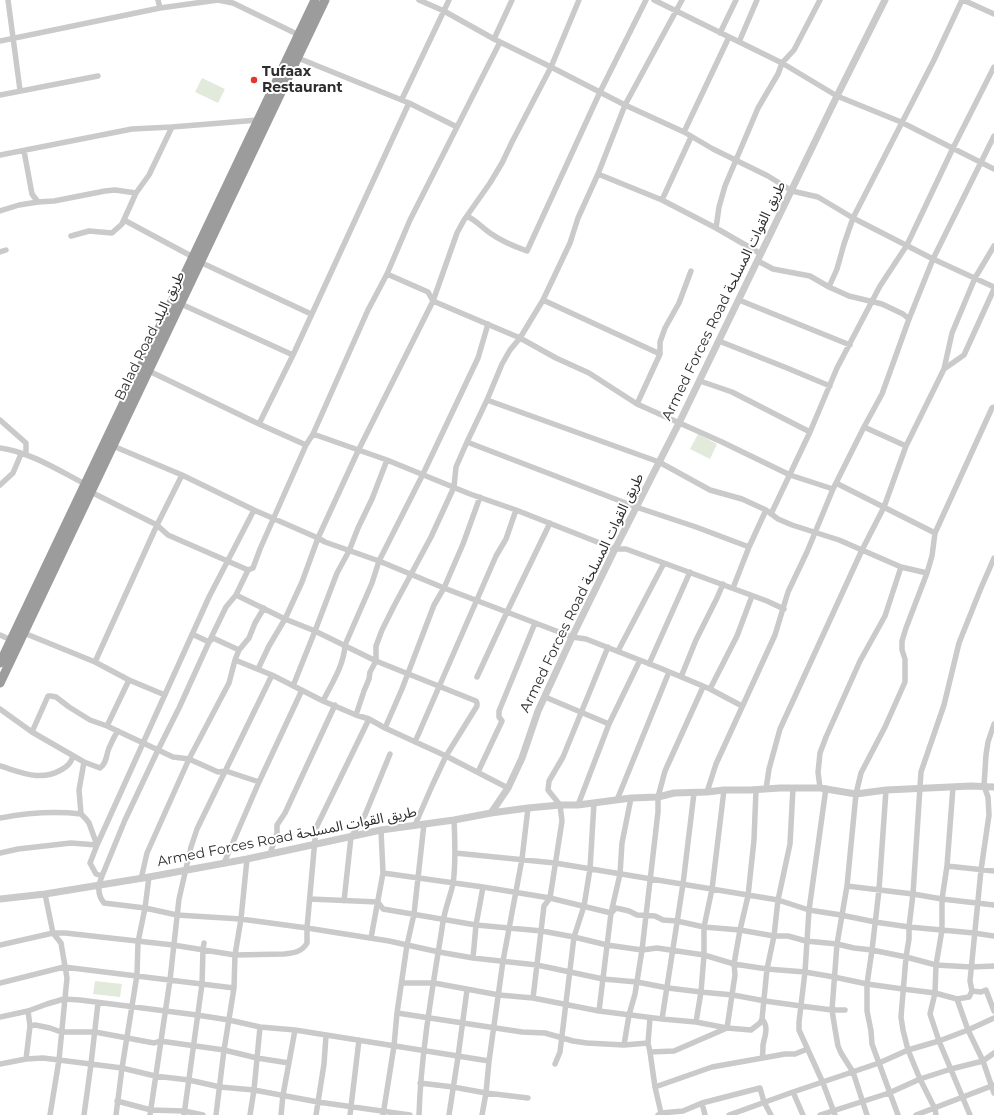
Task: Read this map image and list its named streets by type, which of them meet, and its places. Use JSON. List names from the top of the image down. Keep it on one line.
{"streets":{"highway":["Balad Road طريق البلد"],"street":["Armed Forces Road طريق القوات المسلحة"]},"places":["Tufaax Restaurant"]}
